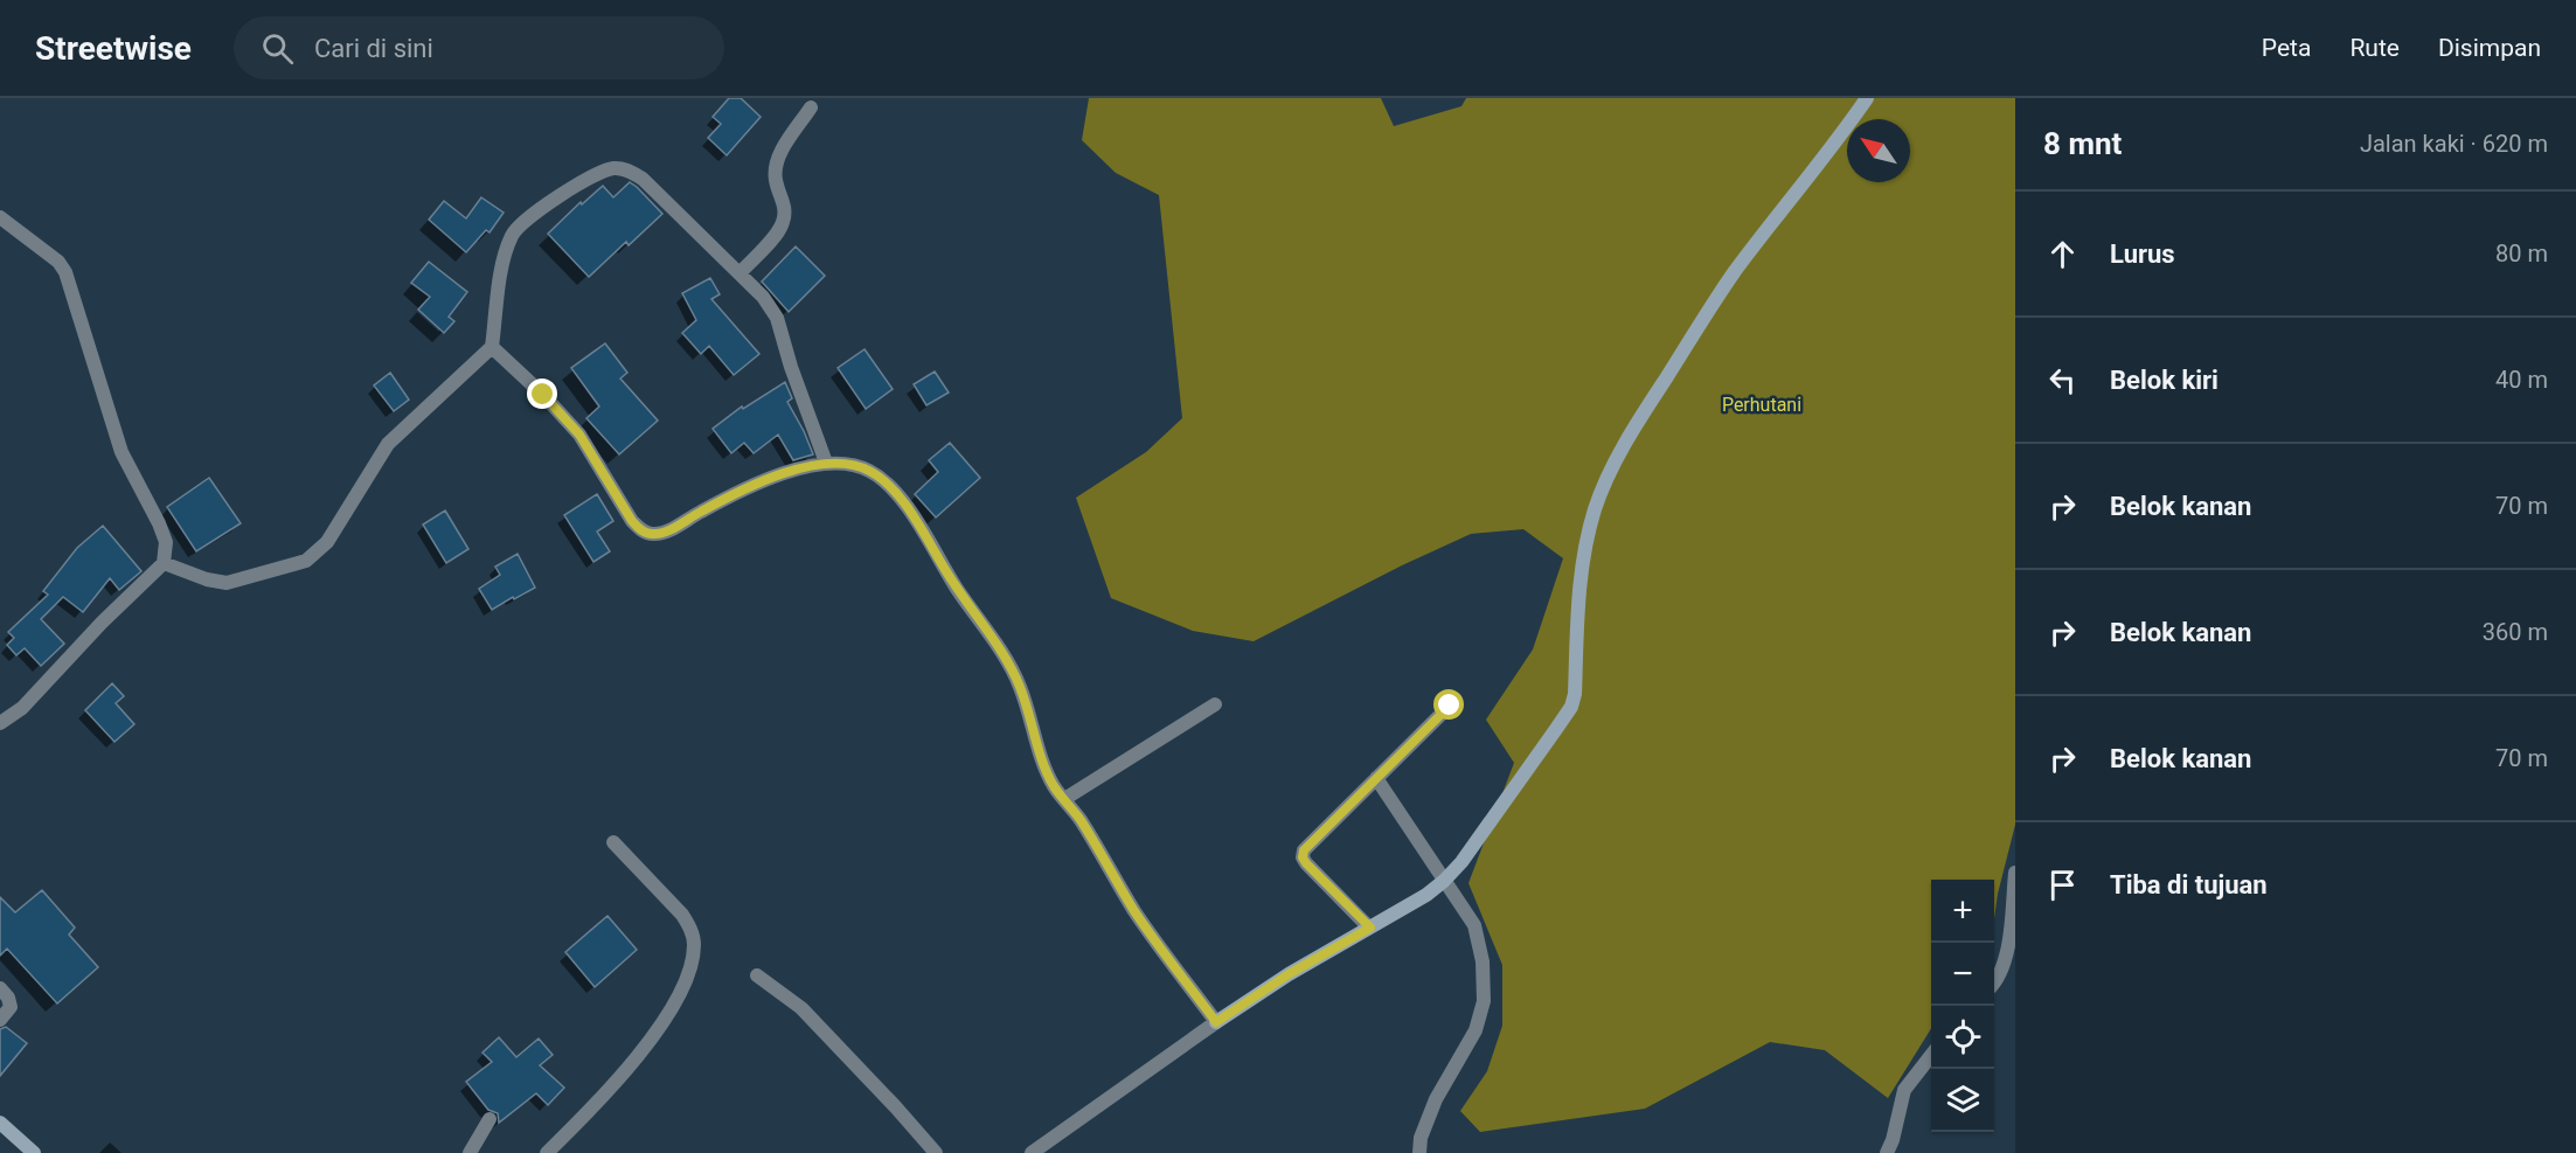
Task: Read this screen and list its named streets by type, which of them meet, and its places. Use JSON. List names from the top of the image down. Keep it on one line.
{"parks":["Perhutani"],"north":"top left","page":{"header":"Streetwise","search":"Cari di sini","nav":["Peta","Rute","Disimpan"],"heading":["8 mnt","Jalan kaki · 620 m"],"list":[["Lurus","80 m"],["Belok kiri","40 m"],["Belok kanan","70 m"],["Belok kanan","360 m"],["Belok kanan","70 m"],"Tiba di tujuan"],"map_buttons":["+","−"]}}
